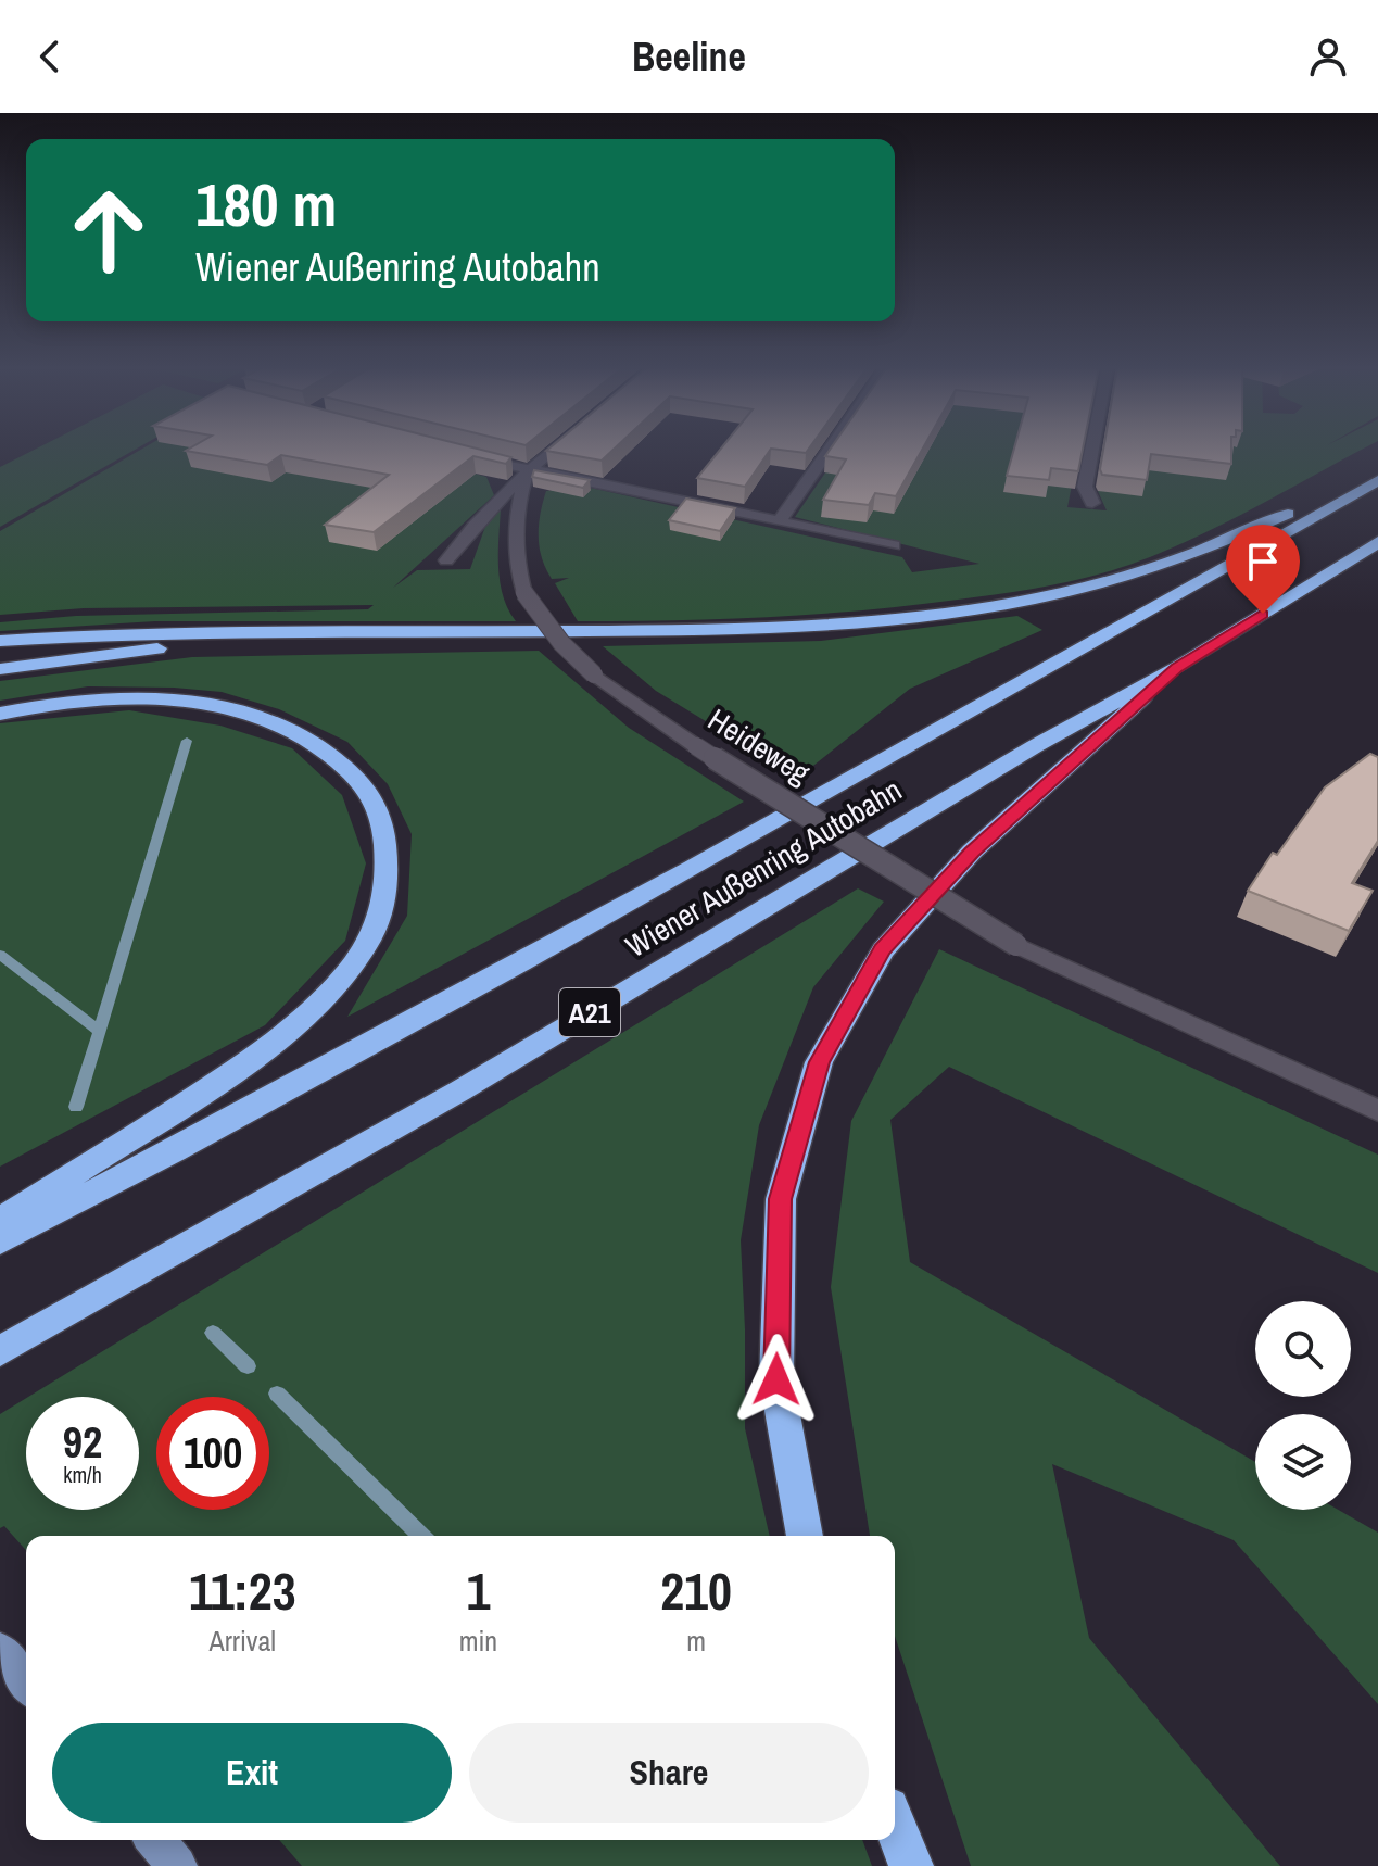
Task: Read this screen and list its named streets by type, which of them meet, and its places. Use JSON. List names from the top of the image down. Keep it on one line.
{"streets":{"highway":["Wiener Außenring Autobahn","A21"],"street":["Heideweg"]},"page":{"header":"Beeline","turn":["180 m","Wiener Außenring Autobahn"],"speed":"92 km/h","limit":"100","eta":["11:23","Arrival","1","min","210","m"],"buttons":["Exit","Share"]}}
